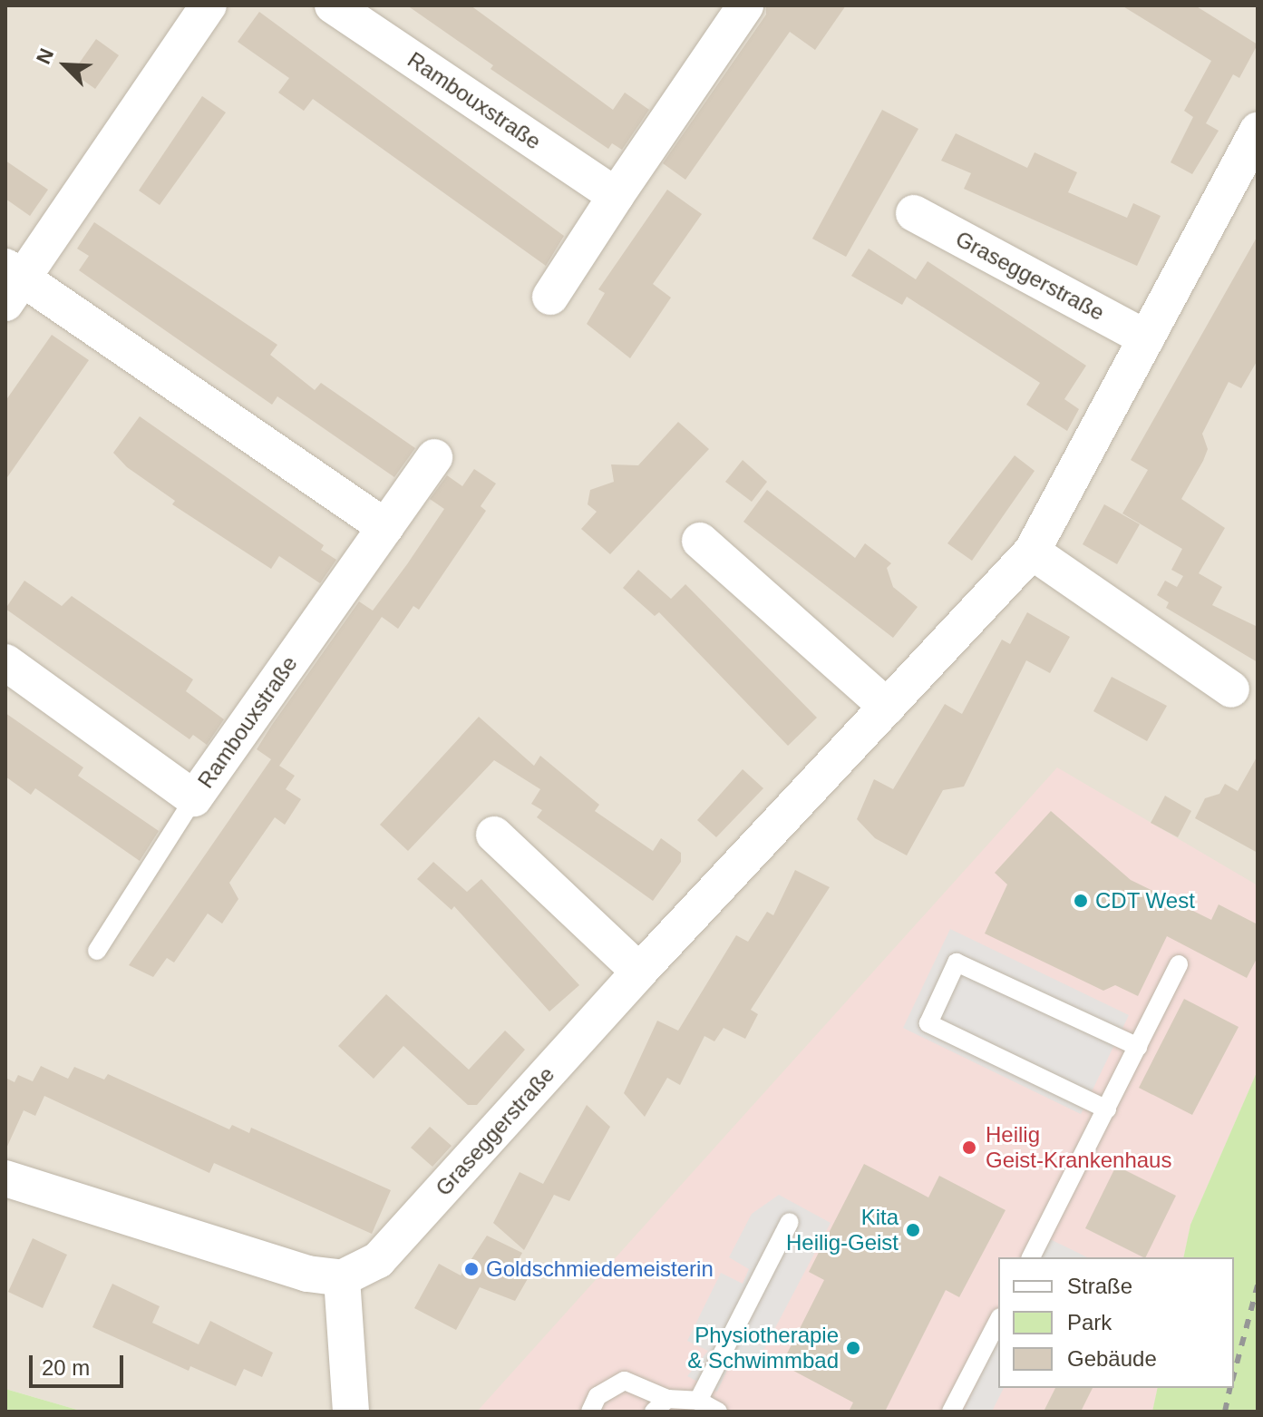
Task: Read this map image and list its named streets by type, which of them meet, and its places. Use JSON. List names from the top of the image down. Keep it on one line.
{"streets":{"street":["Rambouxstraße","Graseggerstraße"]},"places":["CDT West","Heilig Geist-Krankenhaus","Kita Heilig-Geist","Goldschmiedemeisterin","Physiotherapie & Schwimmbad"],"legend":["Straße","Park","Gebäude"],"scale_bar":"20 m","north":"top left"}
